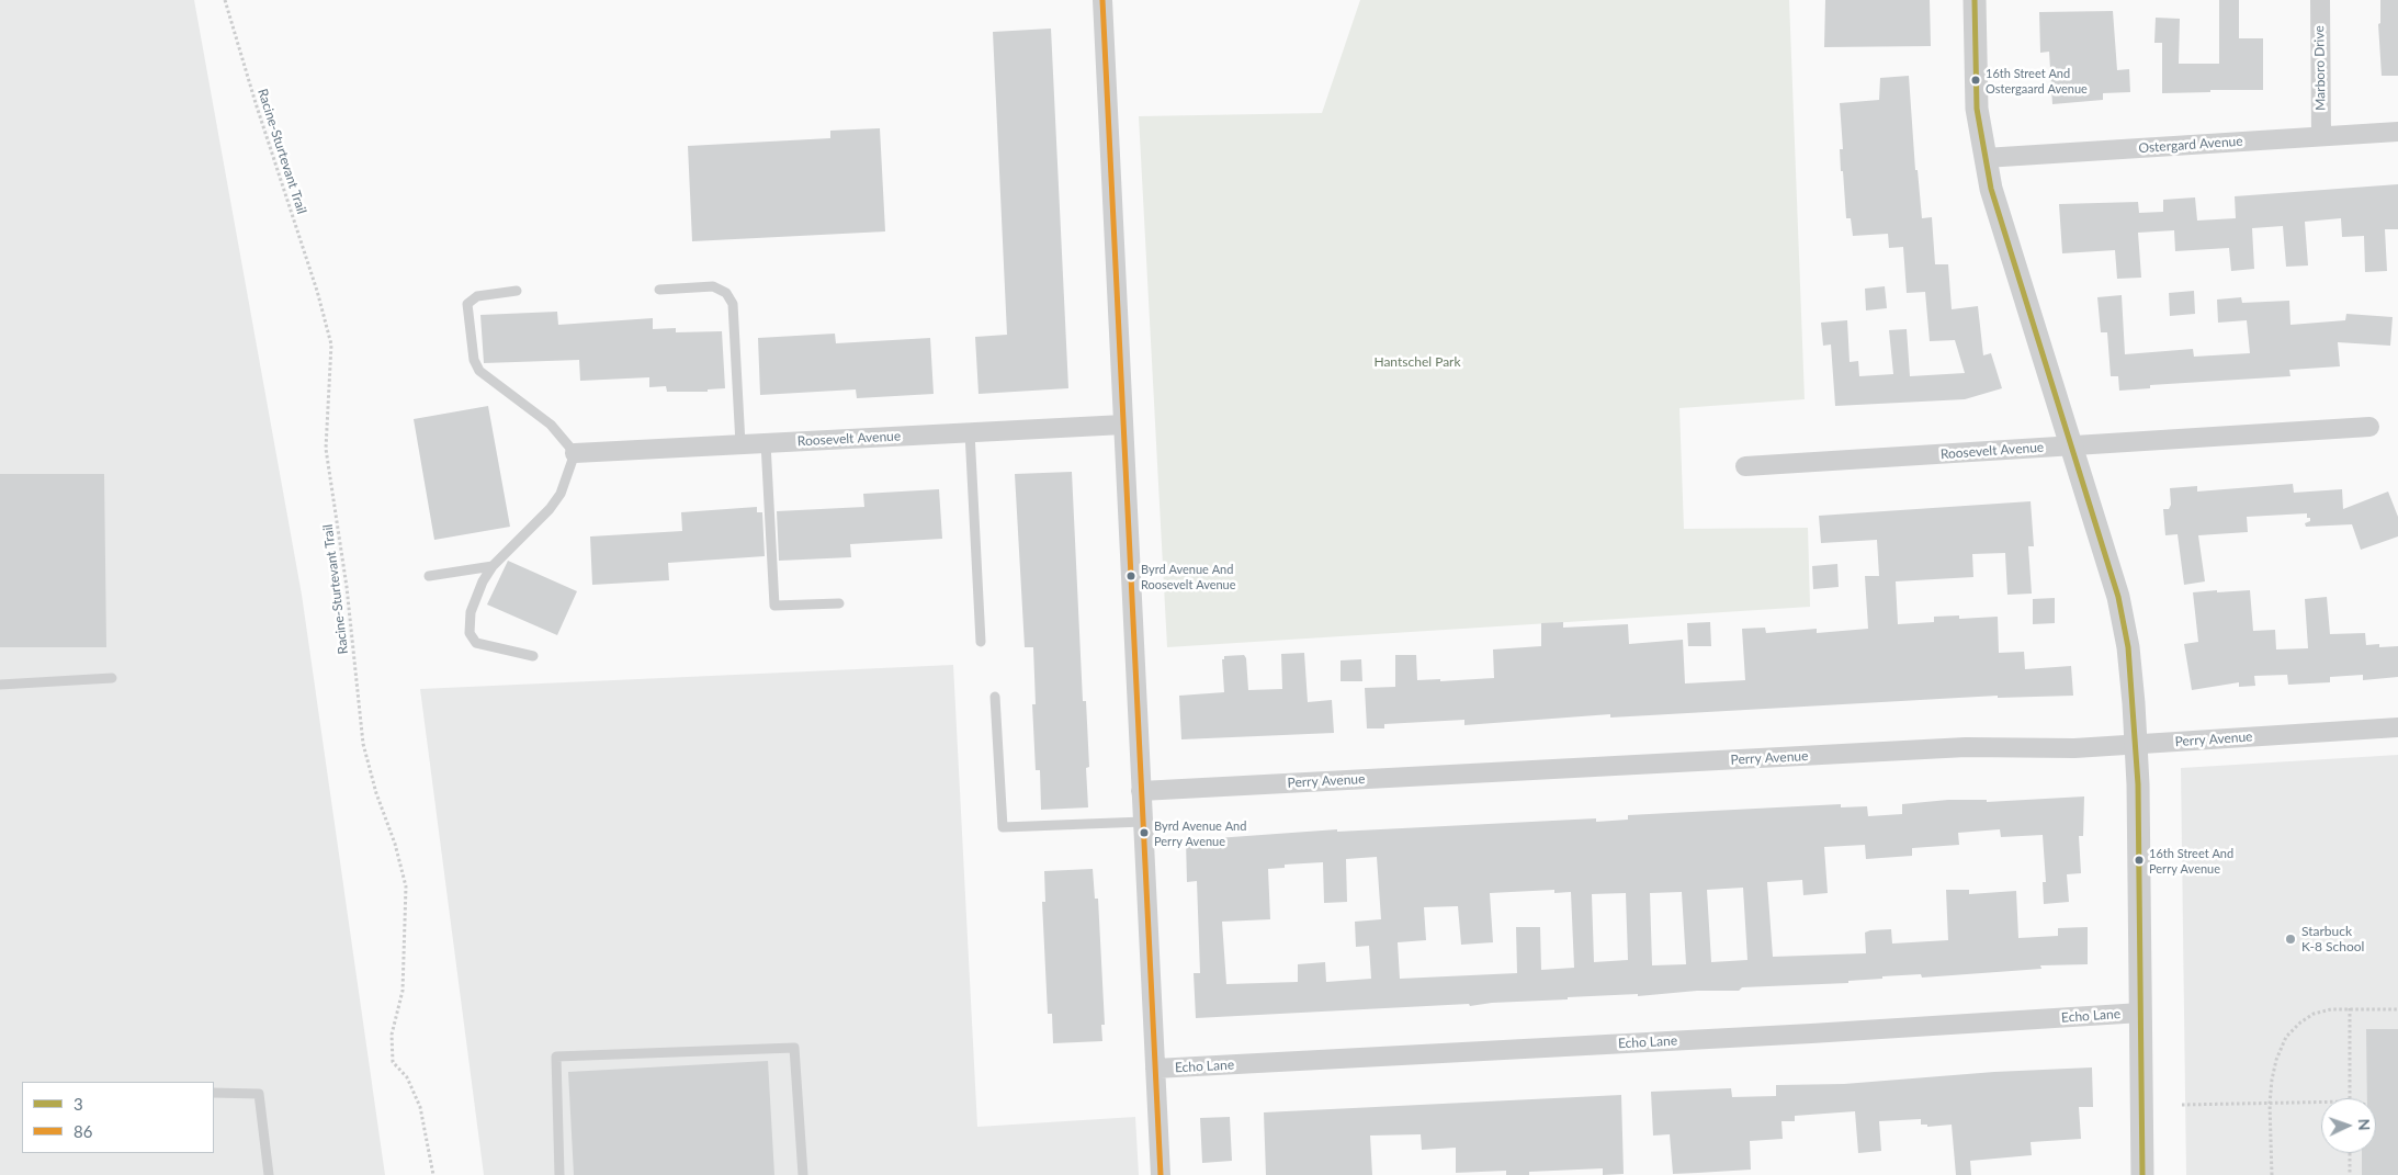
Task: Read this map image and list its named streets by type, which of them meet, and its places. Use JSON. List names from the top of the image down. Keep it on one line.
{"streets":{"street":["Marboro Drive","Ostergard Avenue","Roosevelt Avenue","Perry Avenue","Echo Lane"],"path":["Racine-Sturtevant Trail"]},"crossings":[["Marboro Drive","Ostergard Avenue"]],"parks":["Hantschel Park"],"places":["16th Street And Ostergaard Avenue","Byrd Avenue And Roosevelt Avenue","Byrd Avenue And Perry Avenue","16th Street And Perry Avenue","Starbuck K-8 School"],"lines":["transit line 3","transit line 86"],"legend":["3","86"],"north":"right"}
